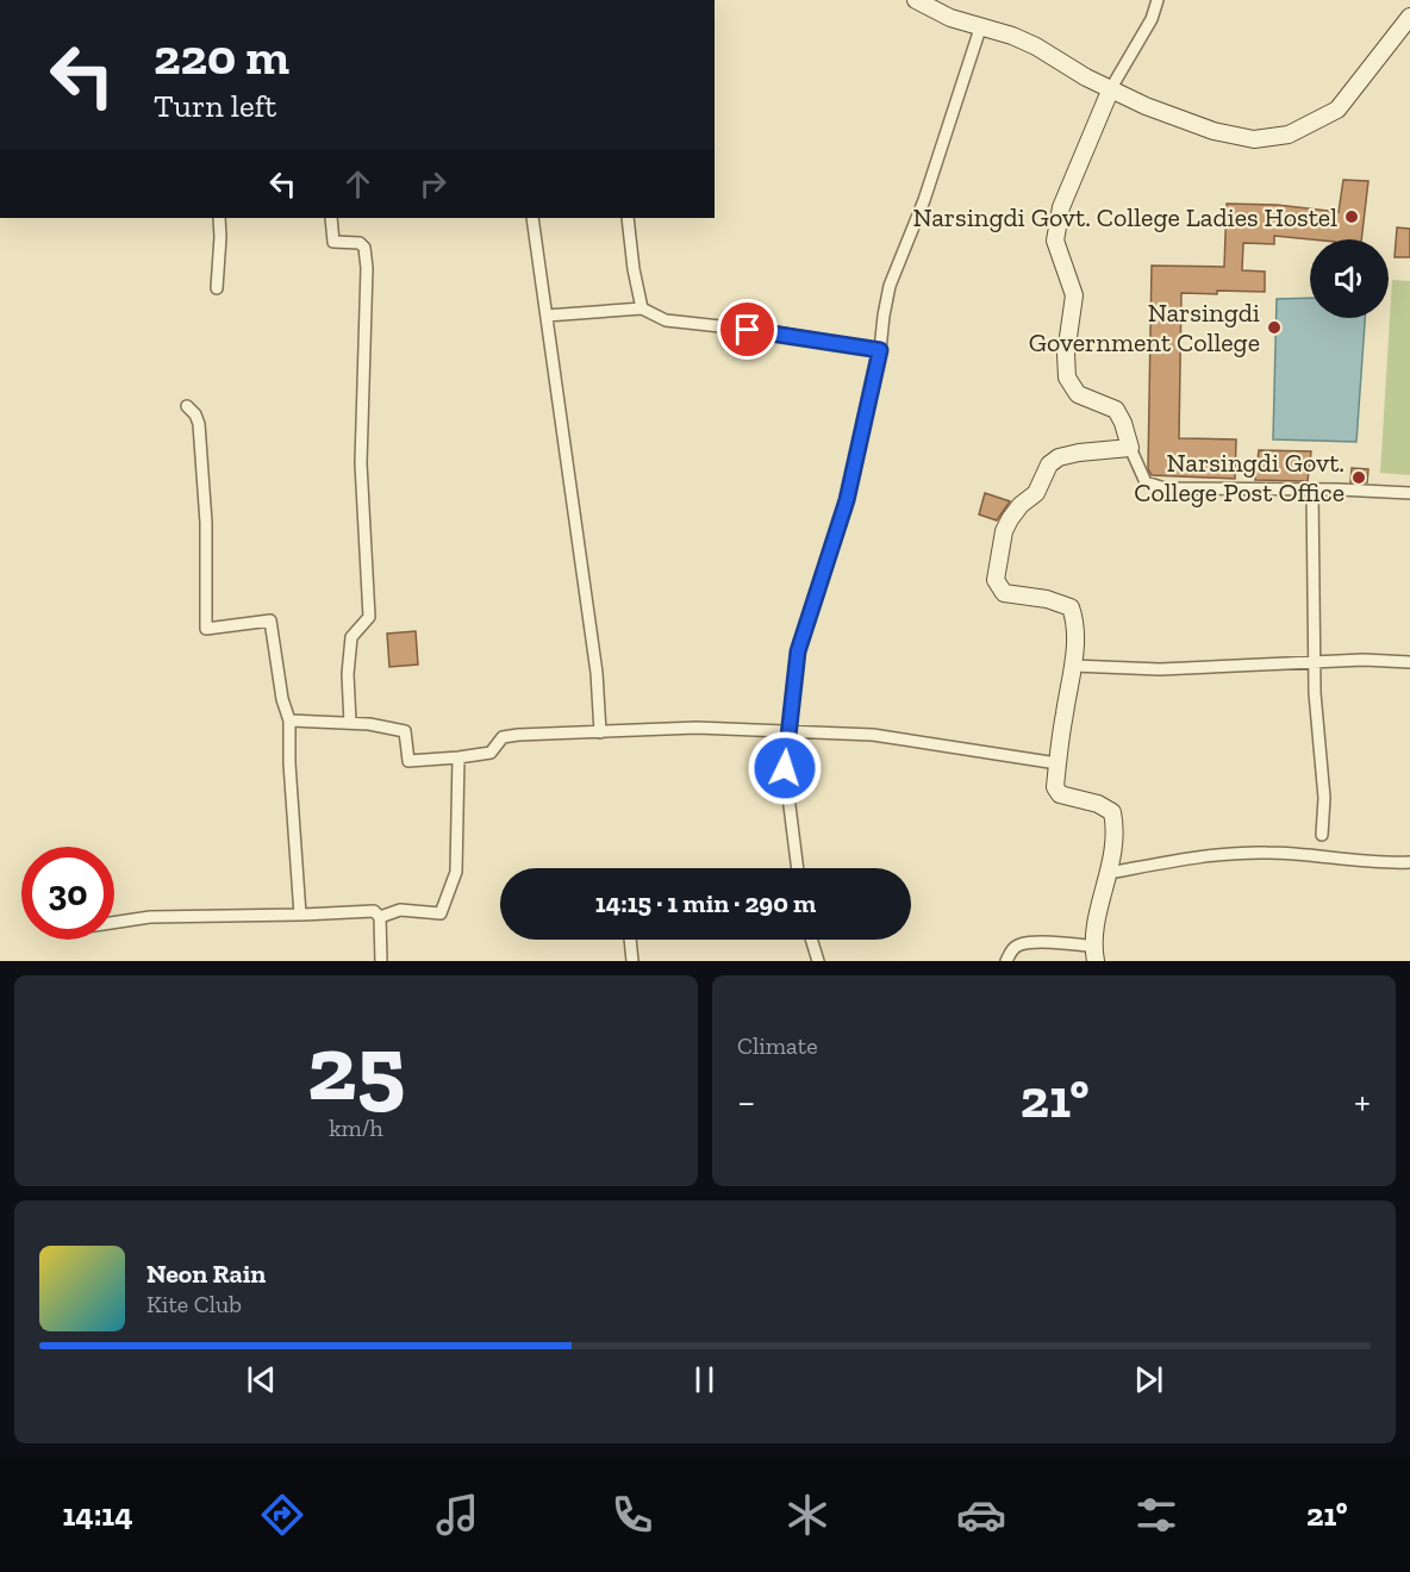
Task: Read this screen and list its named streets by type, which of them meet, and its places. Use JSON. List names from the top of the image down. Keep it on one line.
{"places":["Narsingdi Govt. College Ladies Hostel","Narsingdi Government College","Narsingdi Govt. College Post Office"],"page":{"turn":["220 m","Turn left"],"limit":"30","trip":"14:15 · 1 min · 290 m","tile":[["25","km/h"],"Climate"],"heat":["−","21°","+"],"song":["Neon Rain","Kite Club"],"tabs":["14:14","21°"]}}
